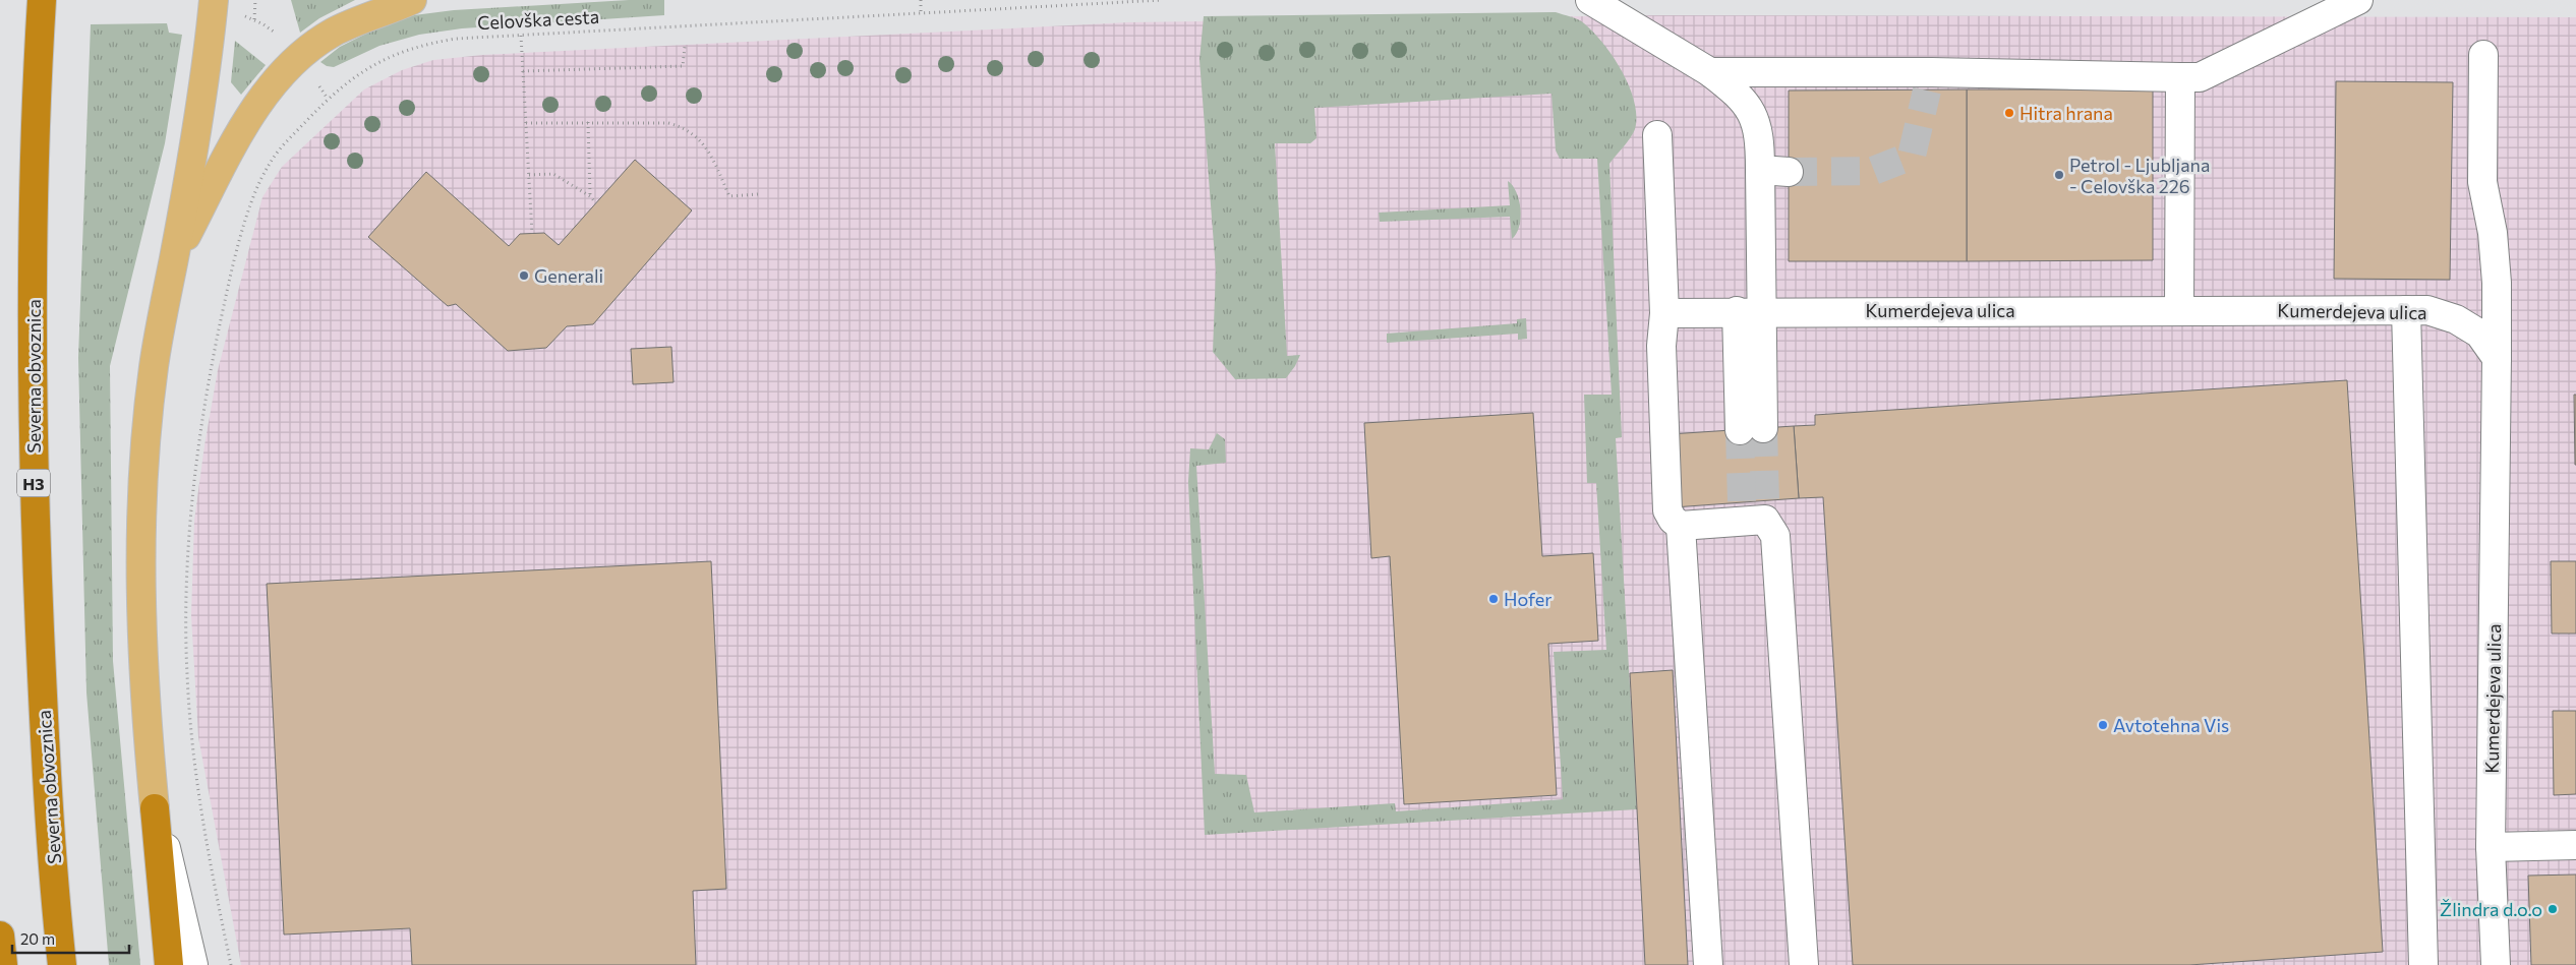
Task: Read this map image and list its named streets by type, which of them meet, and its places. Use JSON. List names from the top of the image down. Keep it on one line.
{"streets":{"highway":["Severna obvoznica","H3"],"street":["Kumerdejeva ulica"],"path":["Celovška cesta"]},"places":["Hitra hrana","Petrol - Ljubljana - Celovška 226","Generali","Hofer","Avtotehna Vis","Žlindra d.o.o"],"scale_bar":"20 m"}
